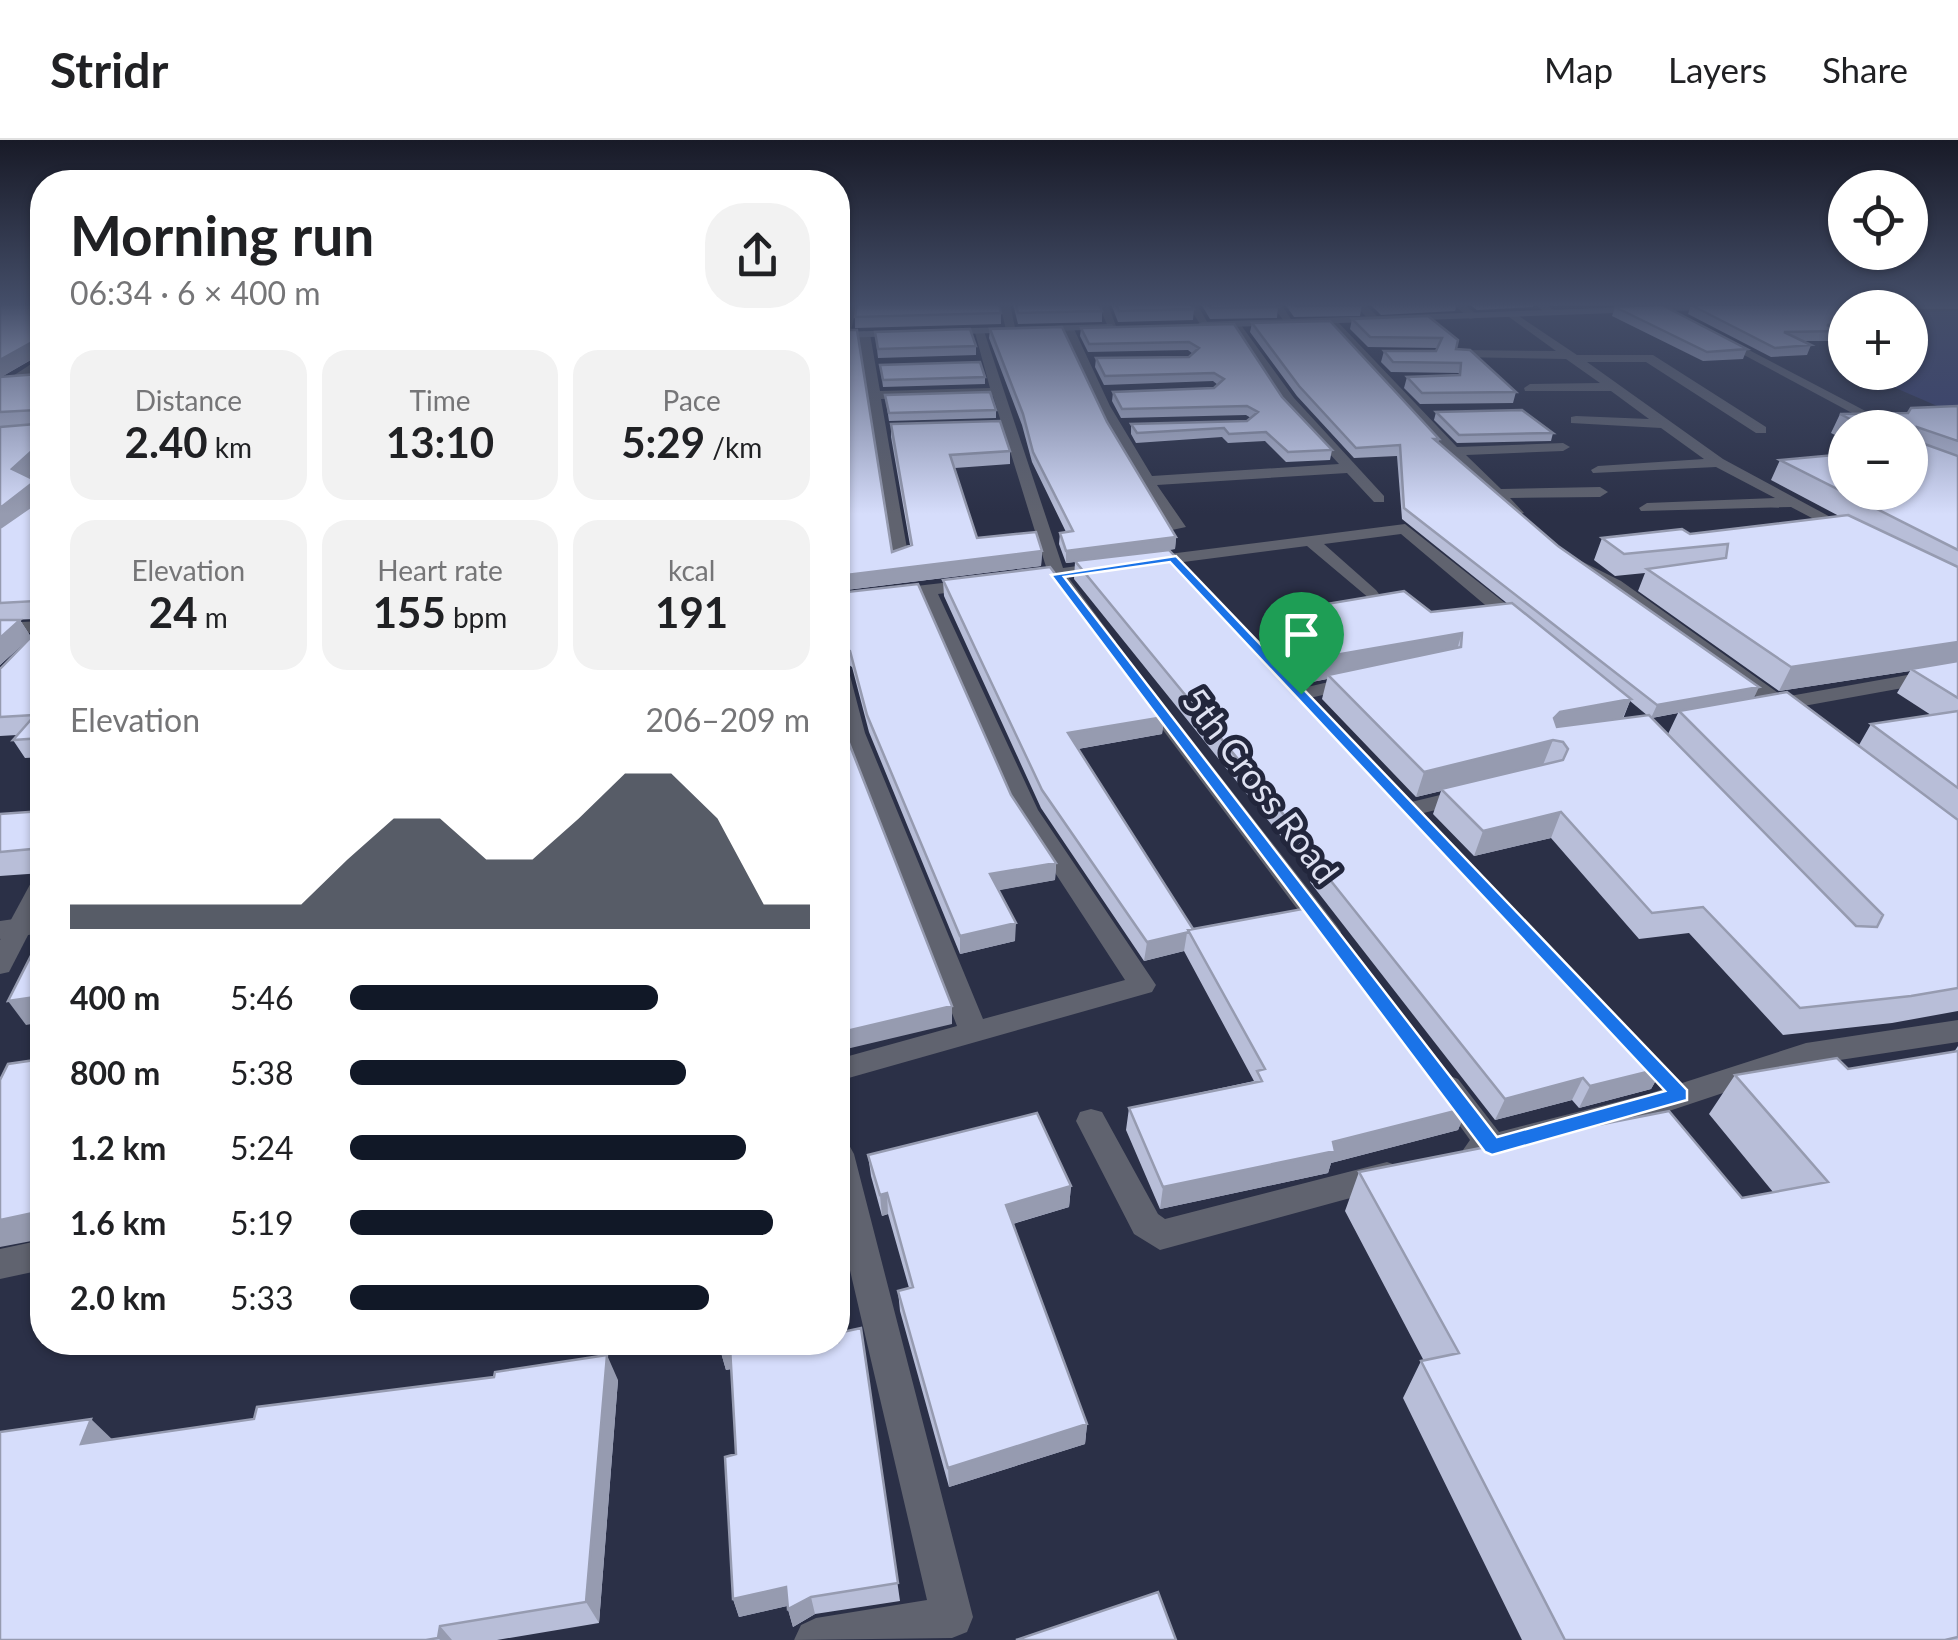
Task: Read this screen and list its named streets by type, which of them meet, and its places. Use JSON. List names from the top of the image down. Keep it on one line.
{"streets":{"street":["5th Cross Road"]},"page":{"header":"Stridr","nav":["Map","Layers","Share"],"map_buttons":["+","−"],"heading":["Morning run","06:34 · 6 × 400 m"],"stats":[["Distance","2.40 km"],["Time","13:10"],["Pace","5:29 /km"],["Elevation","24 m"],["Heart rate","155 bpm"],["kcal","191"]],"chart":["Elevation","206–209 m"],"list":[{"name":"400 m","note":"5:46"},{"name":"800 m","note":"5:38"},{"name":"1.2 km","note":"5:24"},{"name":"1.6 km","note":"5:19"},{"name":"2.0 km","note":"5:33"}]}}
